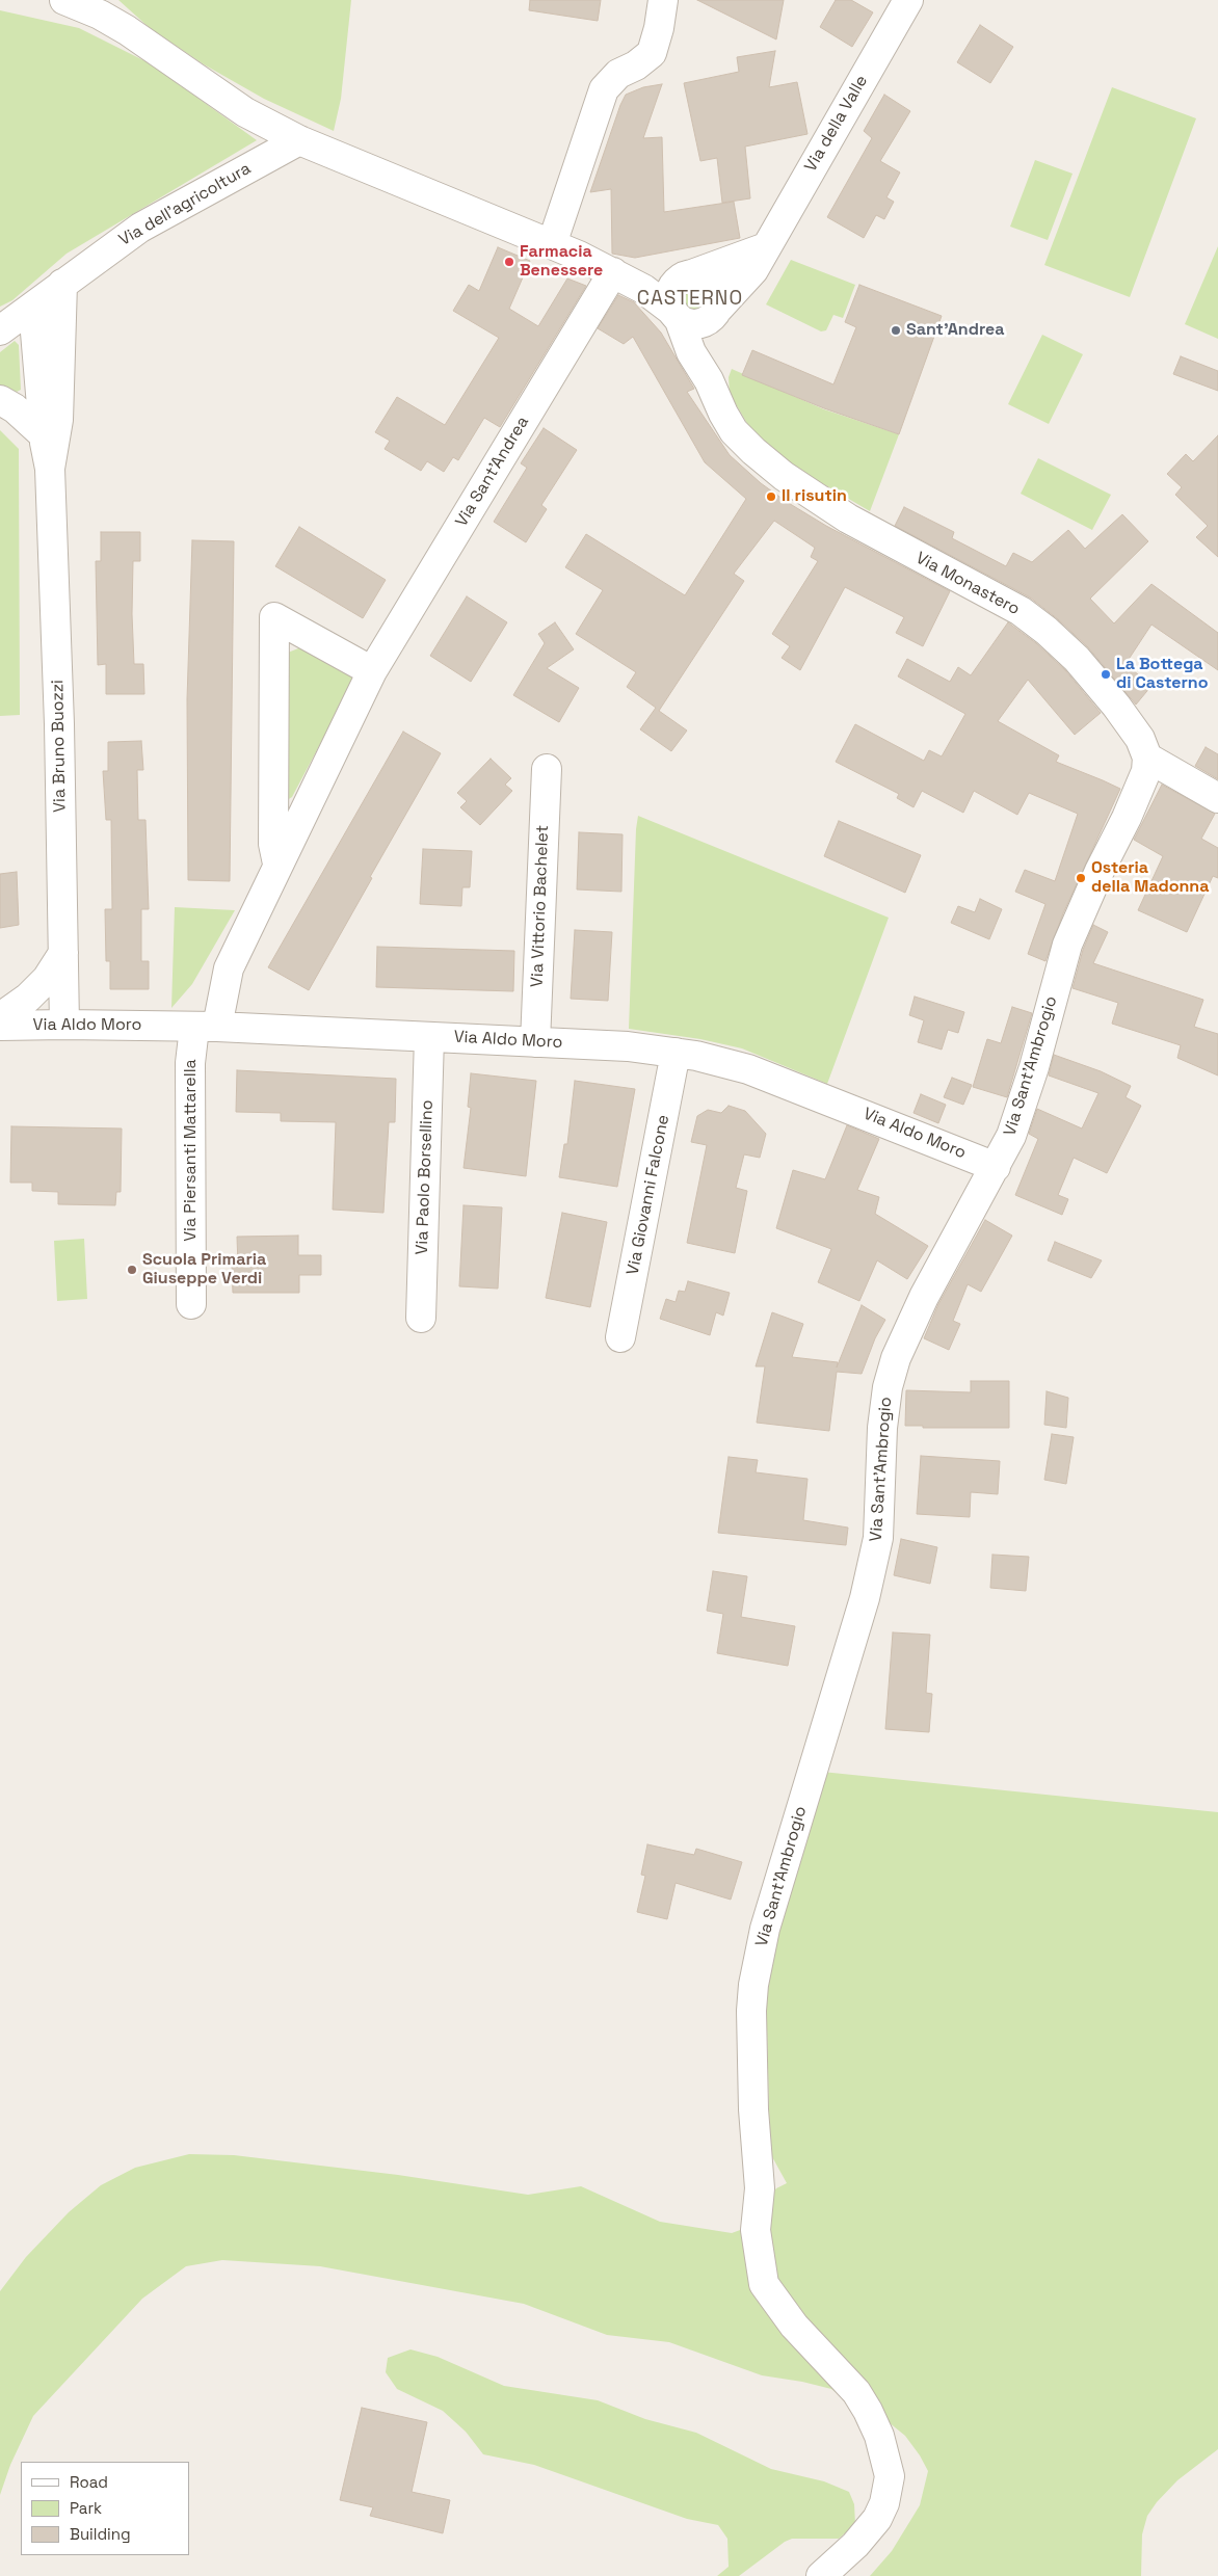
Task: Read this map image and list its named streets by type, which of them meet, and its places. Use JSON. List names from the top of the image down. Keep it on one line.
{"streets":{"street":["Via della Valle","Via dell'agricoltura","Via Sant'Andrea","Via Monastero","Via Bruno Buozzi","Via Vittorio Bachelet","Via Aldo Moro","Via Sant'Ambrogio","Via Piersanti Mattarella","Via Paolo Borsellino","Via Giovanni Falcone"]},"crossings":[["Via della Valle","Via Monastero"],["Via dell'agricoltura","Via Bruno Buozzi"],["Via Sant'Andrea","Via Aldo Moro"],["Via Sant'Andrea","Via Piersanti Mattarella"],["Via Monastero","Via Sant'Ambrogio"],["Via Bruno Buozzi","Via Aldo Moro"],["Via Vittorio Bachelet","Via Aldo Moro"],["Via Aldo Moro","Via Sant'Ambrogio"],["Via Aldo Moro","Via Piersanti Mattarella"],["Via Aldo Moro","Via Paolo Borsellino"],["Via Aldo Moro","Via Giovanni Falcone"]],"districts":["CASTERNO"],"places":["Farmacia Benessere","Sant'Andrea","Il risutin","La Bottega di Casterno","Osteria della Madonna","Scuola Primaria Giuseppe Verdi"],"legend":["Road","Park","Building"]}
